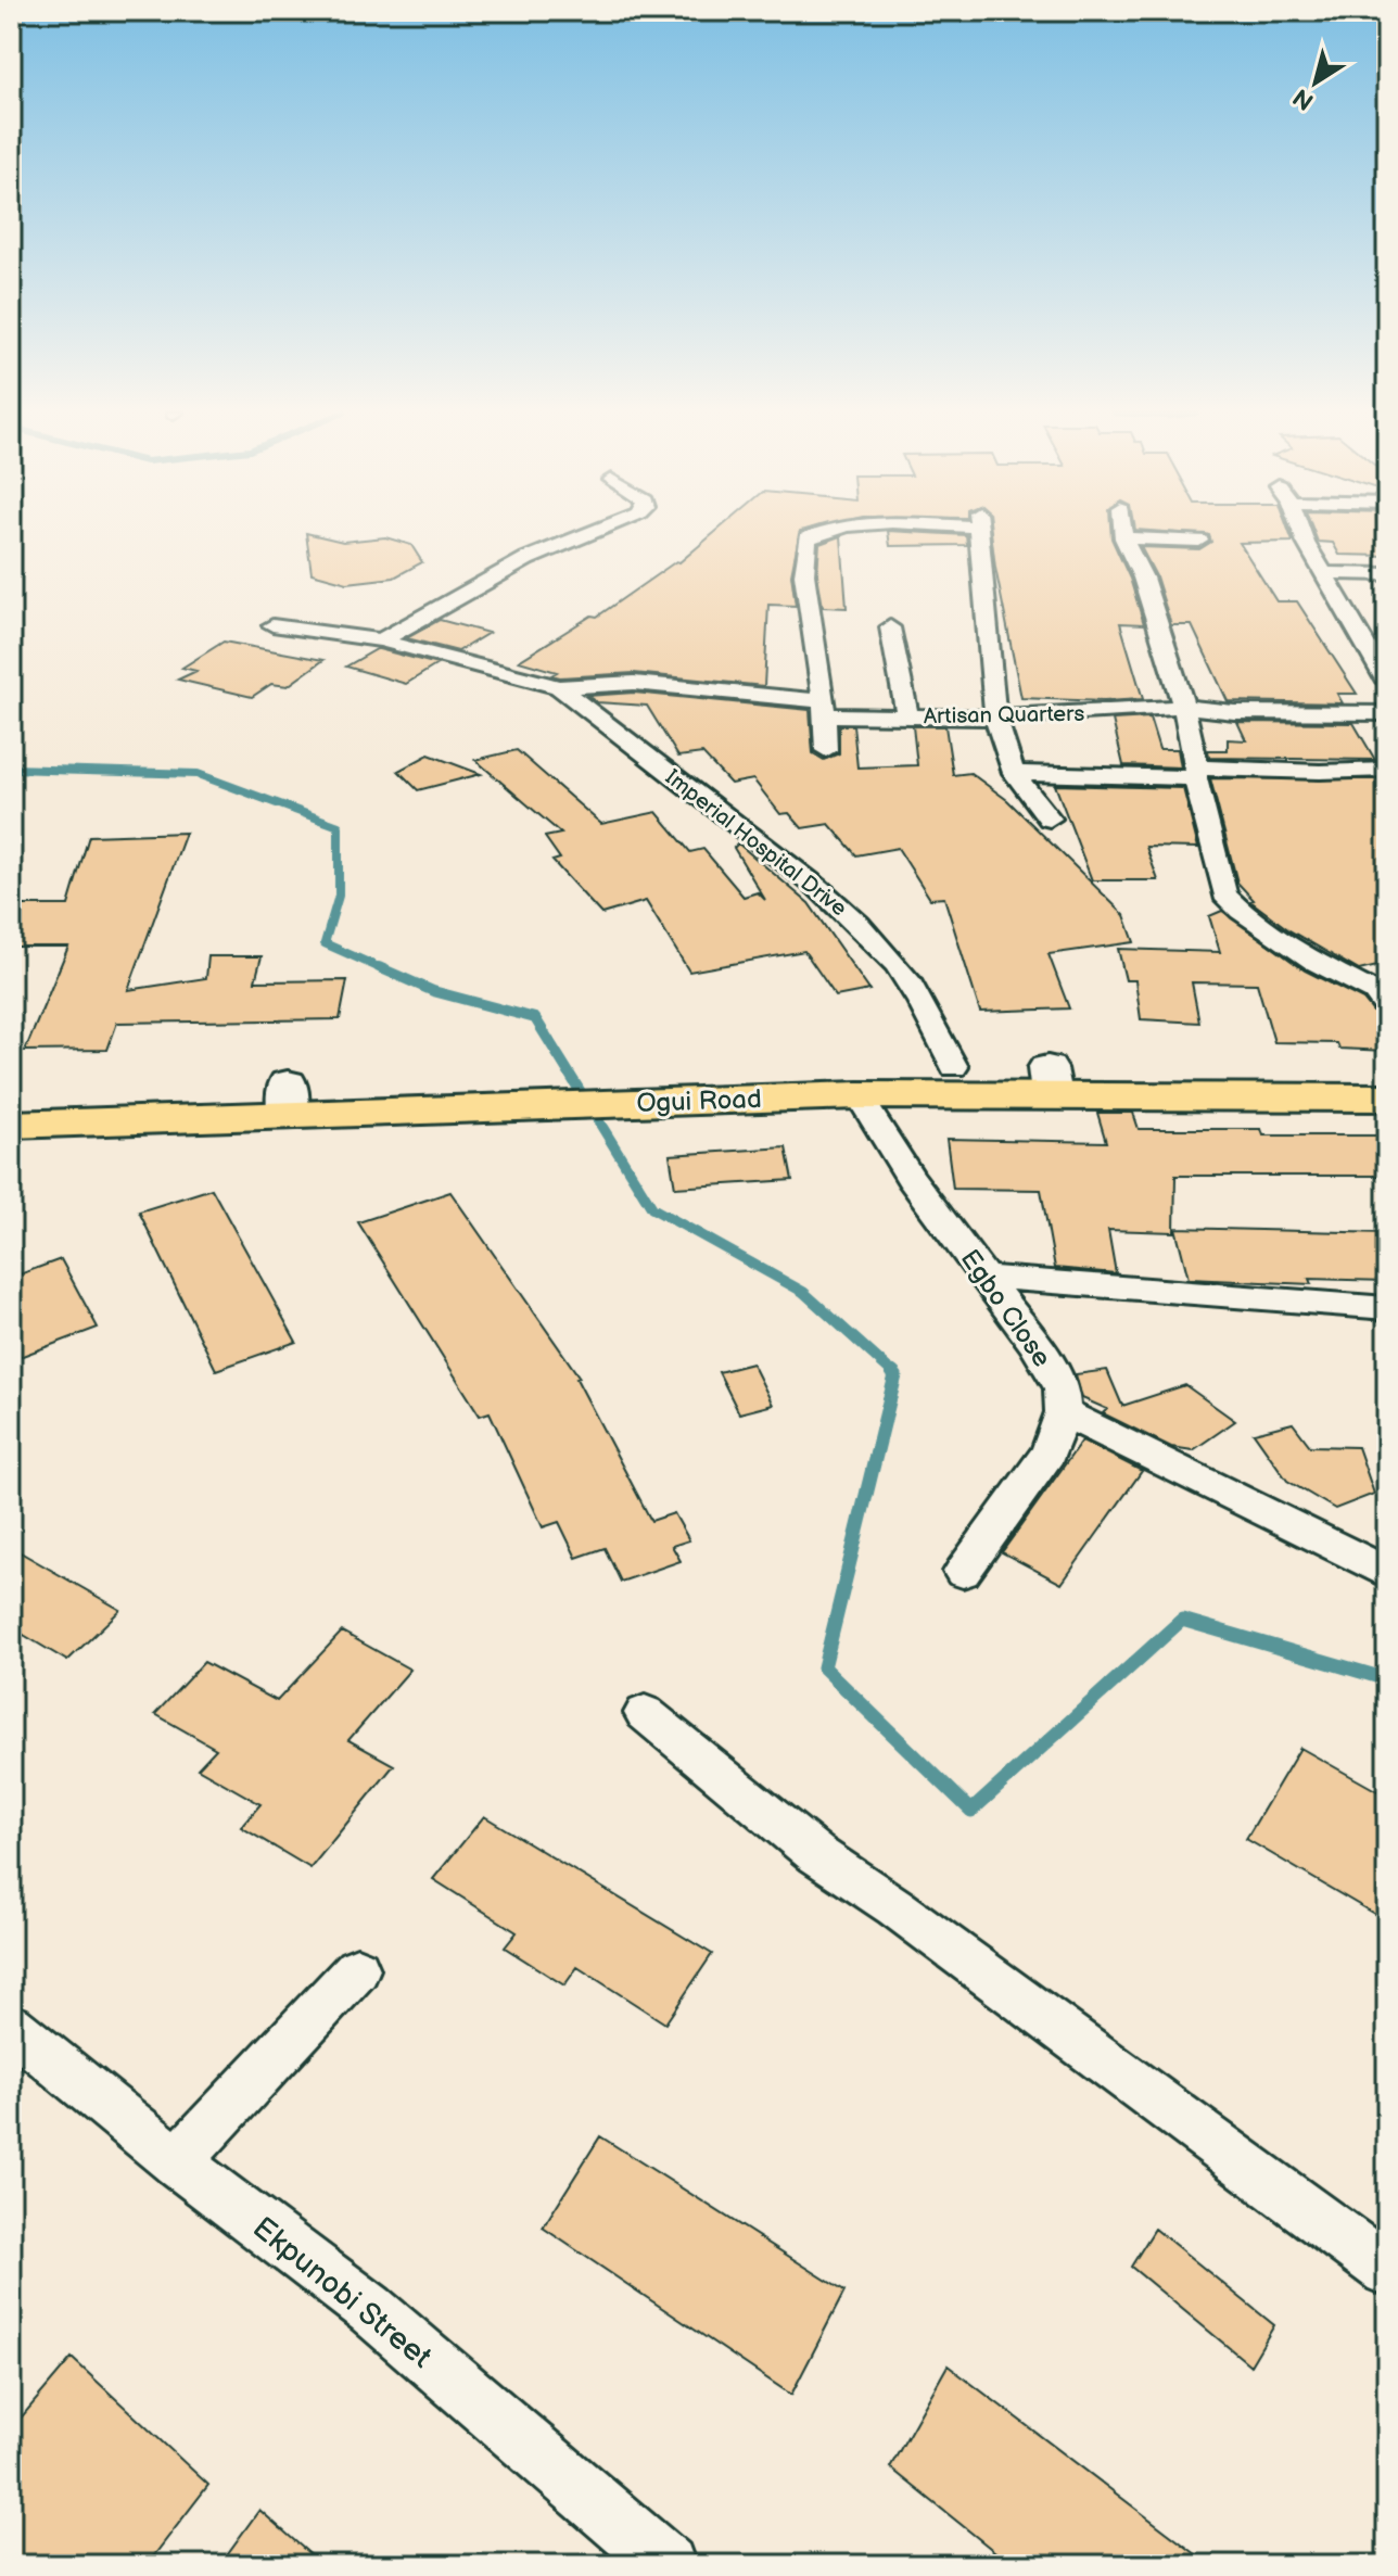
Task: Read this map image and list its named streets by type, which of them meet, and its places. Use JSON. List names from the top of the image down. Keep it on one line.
{"streets":{"main road":["Ogui Road"],"street":["Artisan Quarters","Imperial Hospital Drive","Egbo Close","Ekpunobi Street"]},"crossings":[["Artisan Quarters","Imperial Hospital Drive"],["Imperial Hospital Drive","Ogui Road"],["Ogui Road","Egbo Close"]],"north":"bottom left"}
